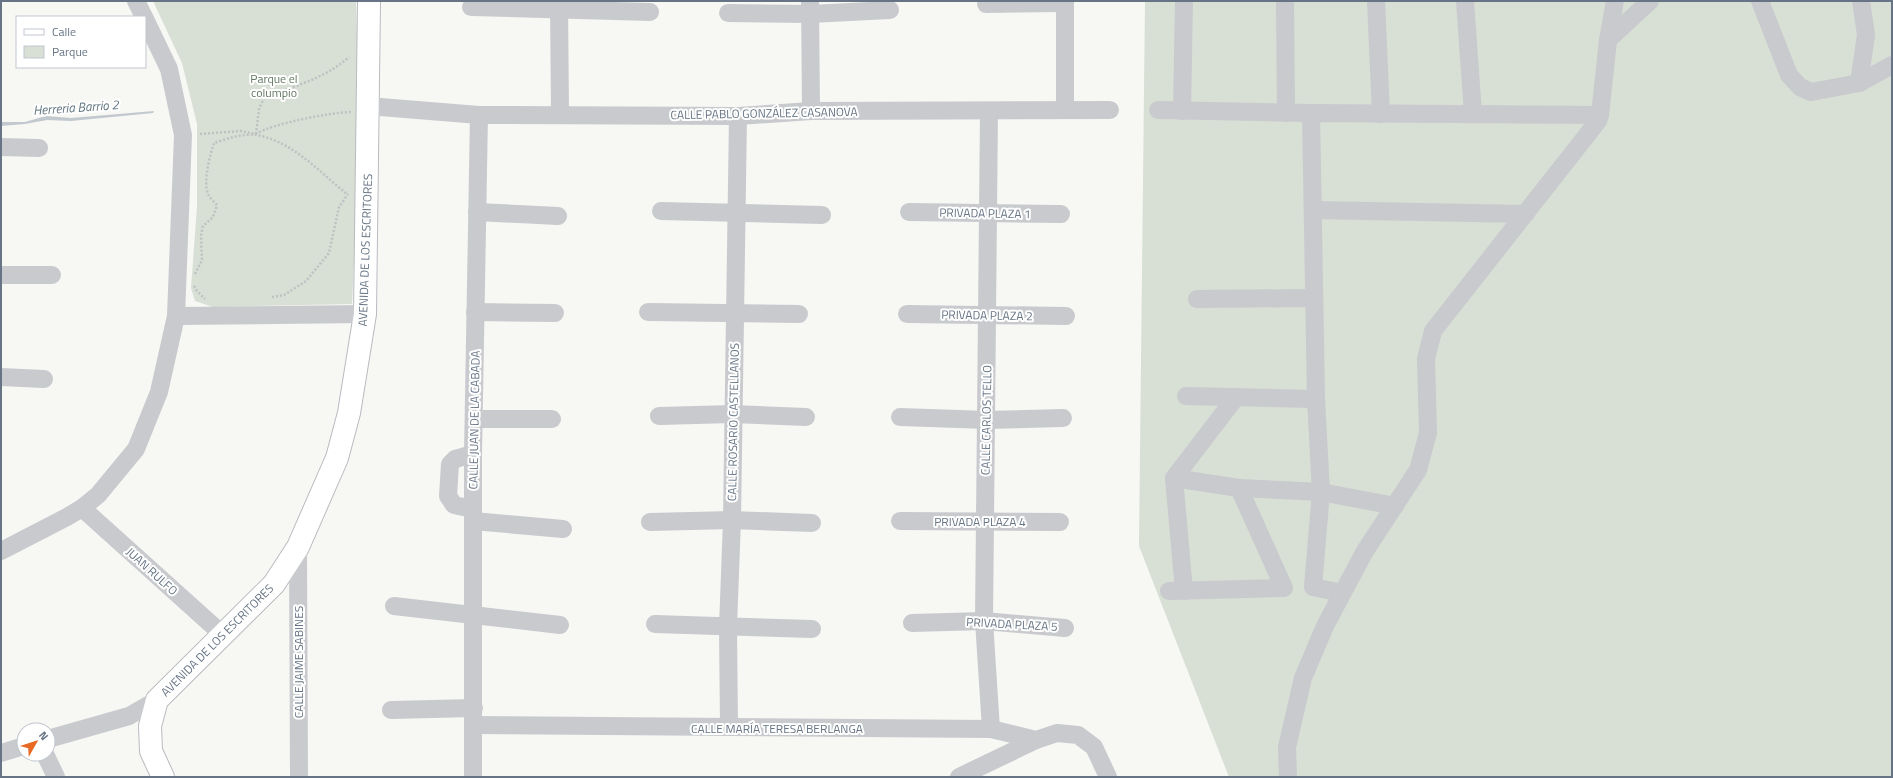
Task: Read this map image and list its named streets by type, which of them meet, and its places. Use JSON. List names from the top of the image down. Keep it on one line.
{"streets":{"main road":["AVENIDA DE LOS ESCRITORES"],"street":["CALLE PABLO GONZÁLEZ CASANOVA","PRIVADA PLAZA 1","PRIVADA PLAZA 2","CALLE JUAN DE LA CABADA","CALLE CARLOS TELLO","CALLE ROSARIO CASTELLANOS","PRIVADA PLAZA 4","JUAN RULFO","PRIVADA PLAZA 5","CALLE JAIME SABINES","CALLE MARÍA TERESA BERLANGA"]},"crossings":[["CALLE PABLO GONZÁLEZ CASANOVA","AVENIDA DE LOS ESCRITORES"],["CALLE PABLO GONZÁLEZ CASANOVA","CALLE JUAN DE LA CABADA"],["CALLE PABLO GONZÁLEZ CASANOVA","CALLE CARLOS TELLO"],["CALLE PABLO GONZÁLEZ CASANOVA","CALLE ROSARIO CASTELLANOS"],["PRIVADA PLAZA 1","CALLE CARLOS TELLO"],["AVENIDA DE LOS ESCRITORES","JUAN RULFO"],["AVENIDA DE LOS ESCRITORES","CALLE JAIME SABINES"],["PRIVADA PLAZA 2","CALLE CARLOS TELLO"],["CALLE JUAN DE LA CABADA","CALLE MARÍA TERESA BERLANGA"],["CALLE CARLOS TELLO","PRIVADA PLAZA 4"],["CALLE CARLOS TELLO","PRIVADA PLAZA 5"],["CALLE CARLOS TELLO","CALLE MARÍA TERESA BERLANGA"],["CALLE ROSARIO CASTELLANOS","CALLE MARÍA TERESA BERLANGA"]],"water":["Herreria Barrio 2"],"parks":["Parque el columpio"],"legend":["Calle","Parque"],"north":"top right"}
